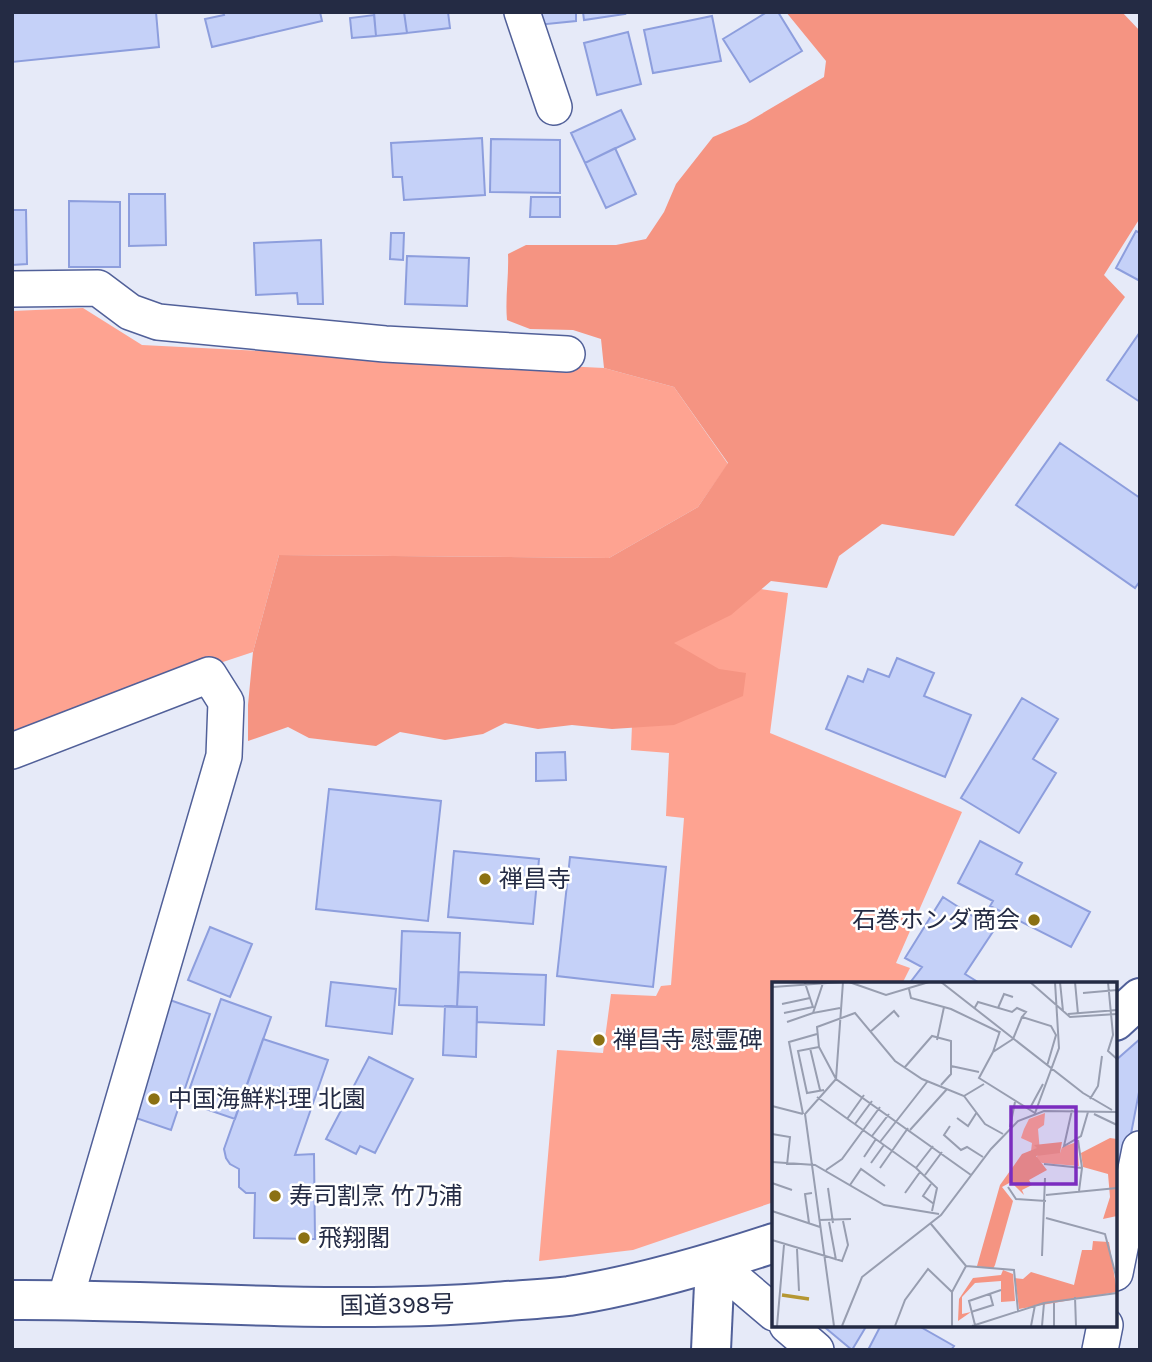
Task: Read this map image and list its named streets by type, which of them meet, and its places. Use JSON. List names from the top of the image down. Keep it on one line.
{"streets":{"main road":["国道398号"]},"places":["禅昌寺","石巻ホンダ商会","禅昌寺 慰霊碑","中国海鮮料理 北園","寿司割烹 竹乃浦","飛翔閣"]}
